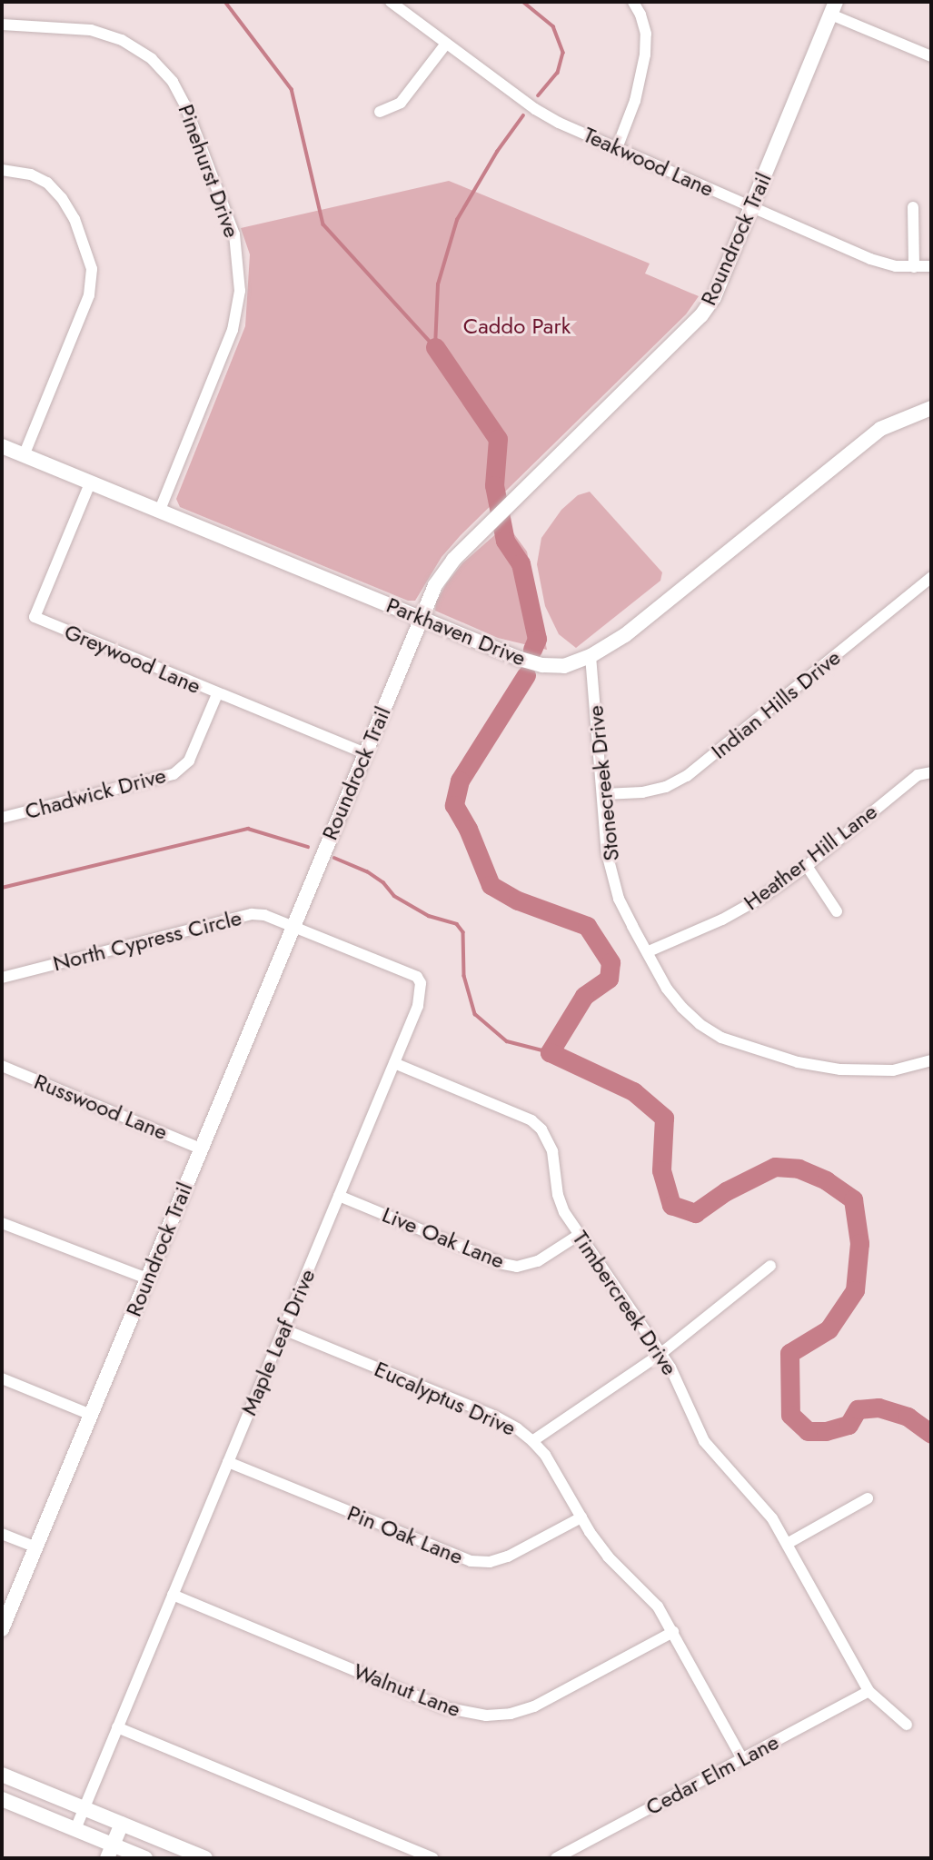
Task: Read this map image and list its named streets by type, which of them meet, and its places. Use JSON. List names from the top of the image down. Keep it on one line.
{"streets":{"street":["Teakwood Lane","Pinehurst Drive","Roundrock Trail","Parkhaven Drive","Greywood Lane","Indian Hills Drive","Stonecreek Drive","Chadwick Drive","Heather Hill Lane","North Cypress Circle","Russwood Lane","Live Oak Lane","Timbercreek Drive","Maple Leaf Drive","Eucalyptus Drive","Pin Oak Lane","Walnut Lane","Cedar Elm Lane"]},"crossings":[["Teakwood Lane","Roundrock Trail"],["Pinehurst Drive","Parkhaven Drive"],["Roundrock Trail","Parkhaven Drive"],["Roundrock Trail","Greywood Lane"],["Roundrock Trail","North Cypress Circle"],["Roundrock Trail","Russwood Lane"],["Roundrock Trail","Maple Leaf Drive"],["Parkhaven Drive","Greywood Lane"],["Parkhaven Drive","Stonecreek Drive"],["Greywood Lane","Chadwick Drive"],["Indian Hills Drive","Stonecreek Drive"],["Stonecreek Drive","Heather Hill Lane"],["North Cypress Circle","Maple Leaf Drive"],["Live Oak Lane","Timbercreek Drive"],["Live Oak Lane","Maple Leaf Drive"],["Timbercreek Drive","Maple Leaf Drive"],["Timbercreek Drive","Cedar Elm Lane"],["Maple Leaf Drive","Eucalyptus Drive"],["Maple Leaf Drive","Pin Oak Lane"],["Maple Leaf Drive","Walnut Lane"],["Eucalyptus Drive","Pin Oak Lane"],["Eucalyptus Drive","Walnut Lane"],["Eucalyptus Drive","Cedar Elm Lane"]],"parks":["Caddo Park"]}
